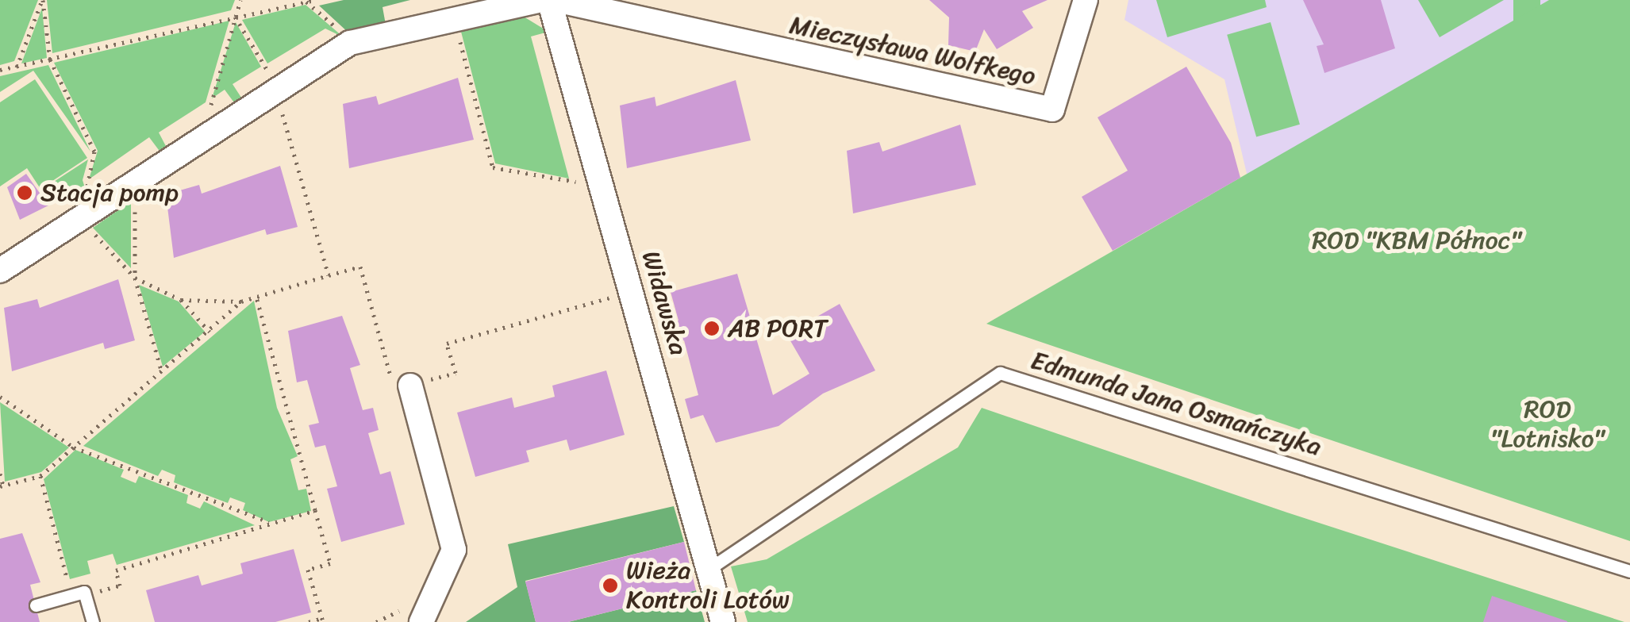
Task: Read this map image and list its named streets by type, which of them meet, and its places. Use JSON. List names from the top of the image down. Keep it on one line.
{"streets":{"street":["Mieczysława Wolfkego","Widawska"],"lane":["Edmunda Jana Osmańczyka"]},"crossings":[["Widawska","Edmunda Jana Osmańczyka"]],"parks":["ROD \"KBM Północ\"","ROD \"Lotnisko\""],"places":["Stacja pomp","AB PORT","Wieża Kontroli Lotów"]}
